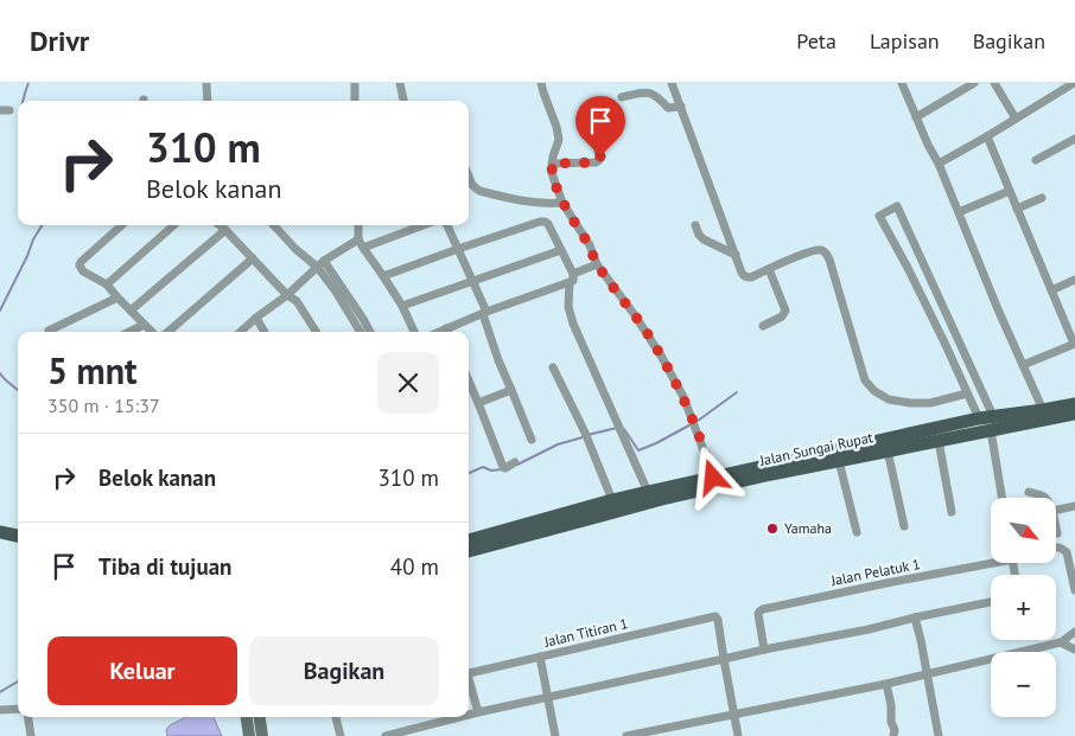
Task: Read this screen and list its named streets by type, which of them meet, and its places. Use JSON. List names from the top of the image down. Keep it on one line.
{"streets":{"main road":["Jalan Sungai Rupat"],"street":["Jalan Pelatuk 1","Jalan Titiran 1"]},"places":["Yamaha"],"north":"bottom right","page":{"header":"Drivr","nav":["Peta","Lapisan","Bagikan"],"turn":["310 m","Belok kanan"],"heading":["5 mnt","350 m · 15:37"],"list":[{"name":"Belok kanan","value":"310 m"},{"name":"Tiba di tujuan","value":"40 m"}],"map_buttons":["+","−"],"buttons":["Keluar","Bagikan"]}}
